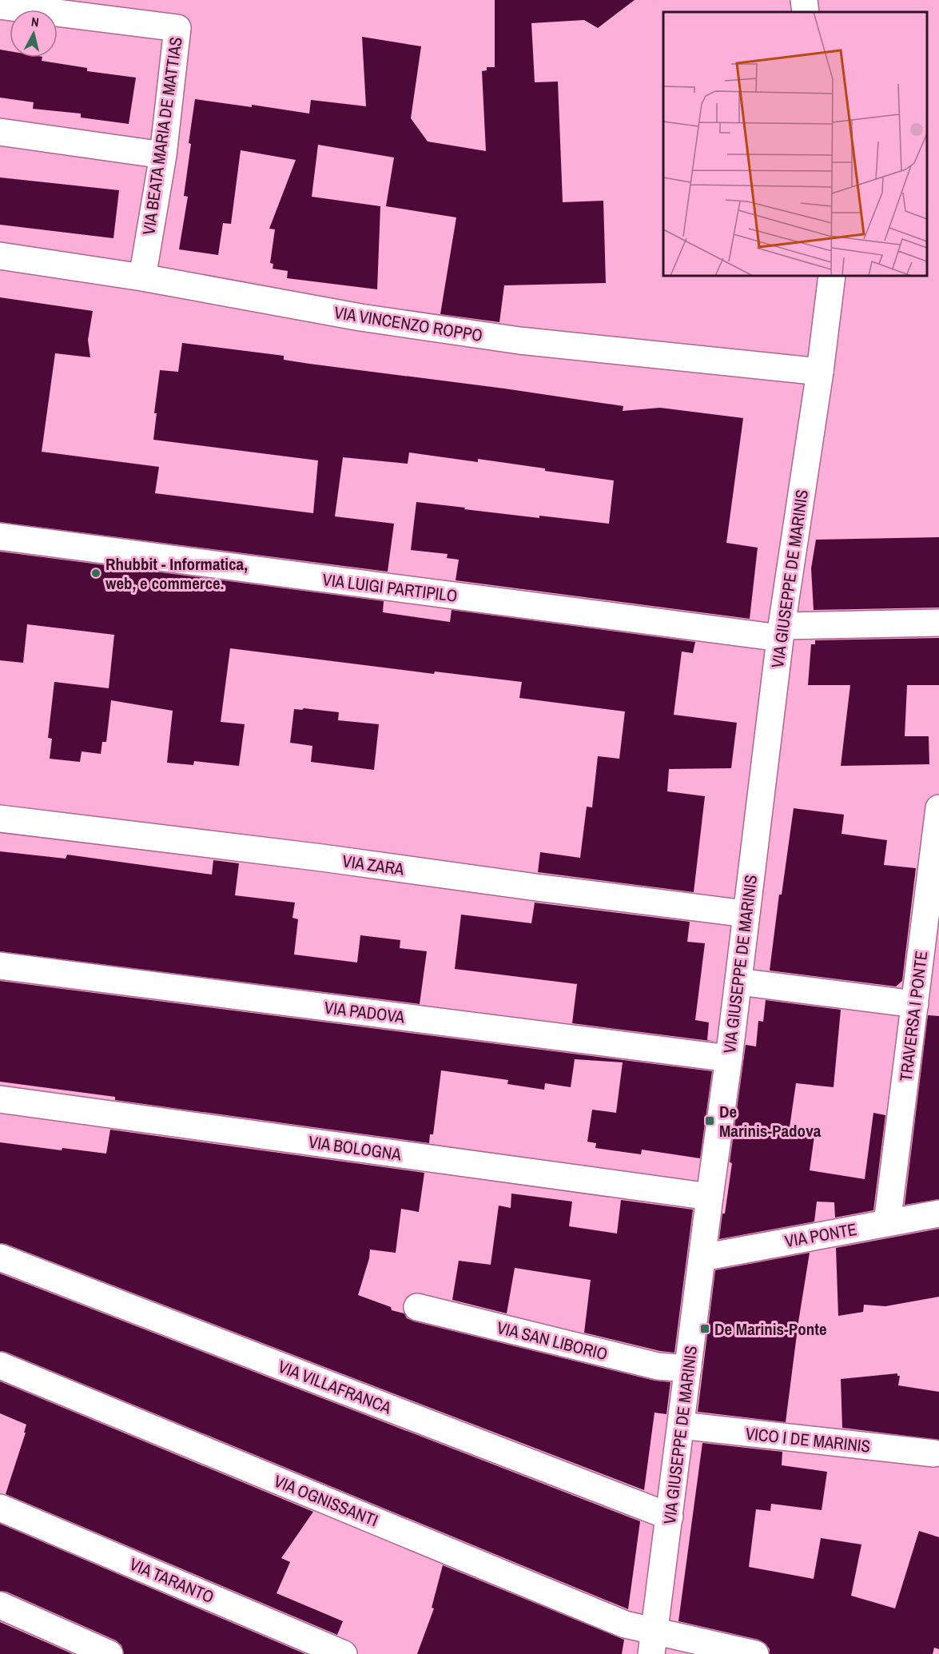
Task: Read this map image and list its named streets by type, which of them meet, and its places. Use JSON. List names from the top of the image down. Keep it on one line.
{"streets":{"street":["VIA BEATA MARIA DE MATTIAS","VIA VINCENZO ROPPO","VIA GIUSEPPE DE MARINIS","VIA LUIGI PARTIPILO","VIA ZARA","VIA PADOVA","TRAVERSA I PONTE","VIA BOLOGNA","VIA PONTE","VIA SAN LIBORIO","VIA VILLAFRANCA","VICO I DE MARINIS","VIA OGNISSANTI","VIA TARANTO"]},"crossings":[["VIA BEATA MARIA DE MATTIAS","VIA VINCENZO ROPPO"],["VIA VINCENZO ROPPO","VIA GIUSEPPE DE MARINIS"],["VIA GIUSEPPE DE MARINIS","VIA LUIGI PARTIPILO"],["VIA GIUSEPPE DE MARINIS","VIA ZARA"],["VIA GIUSEPPE DE MARINIS","VIA PADOVA"],["VIA GIUSEPPE DE MARINIS","VIA BOLOGNA"],["VIA GIUSEPPE DE MARINIS","VIA PONTE"],["VIA GIUSEPPE DE MARINIS","VIA SAN LIBORIO"],["VIA GIUSEPPE DE MARINIS","VIA VILLAFRANCA"],["VIA GIUSEPPE DE MARINIS","VICO I DE MARINIS"],["VIA GIUSEPPE DE MARINIS","VIA OGNISSANTI"],["TRAVERSA I PONTE","VIA PONTE"]],"places":{"other":["Rhubbit - Informatica, web, e commerce."],"transit":["De Marinis-Padova","De Marinis-Ponte"]},"north":"top"}
